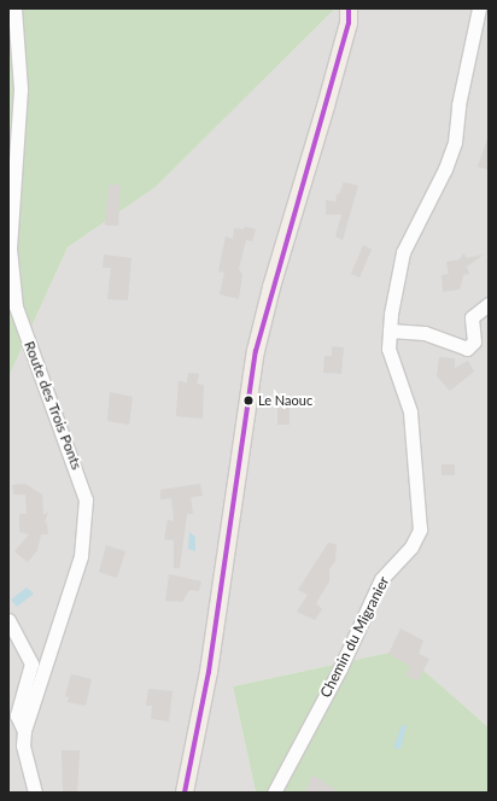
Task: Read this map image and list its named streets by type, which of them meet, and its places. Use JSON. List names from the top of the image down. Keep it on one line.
{"streets":{"street":["Route des Trois Ponts","Chemin du Migranier"]},"places":["Le Naouc"]}
